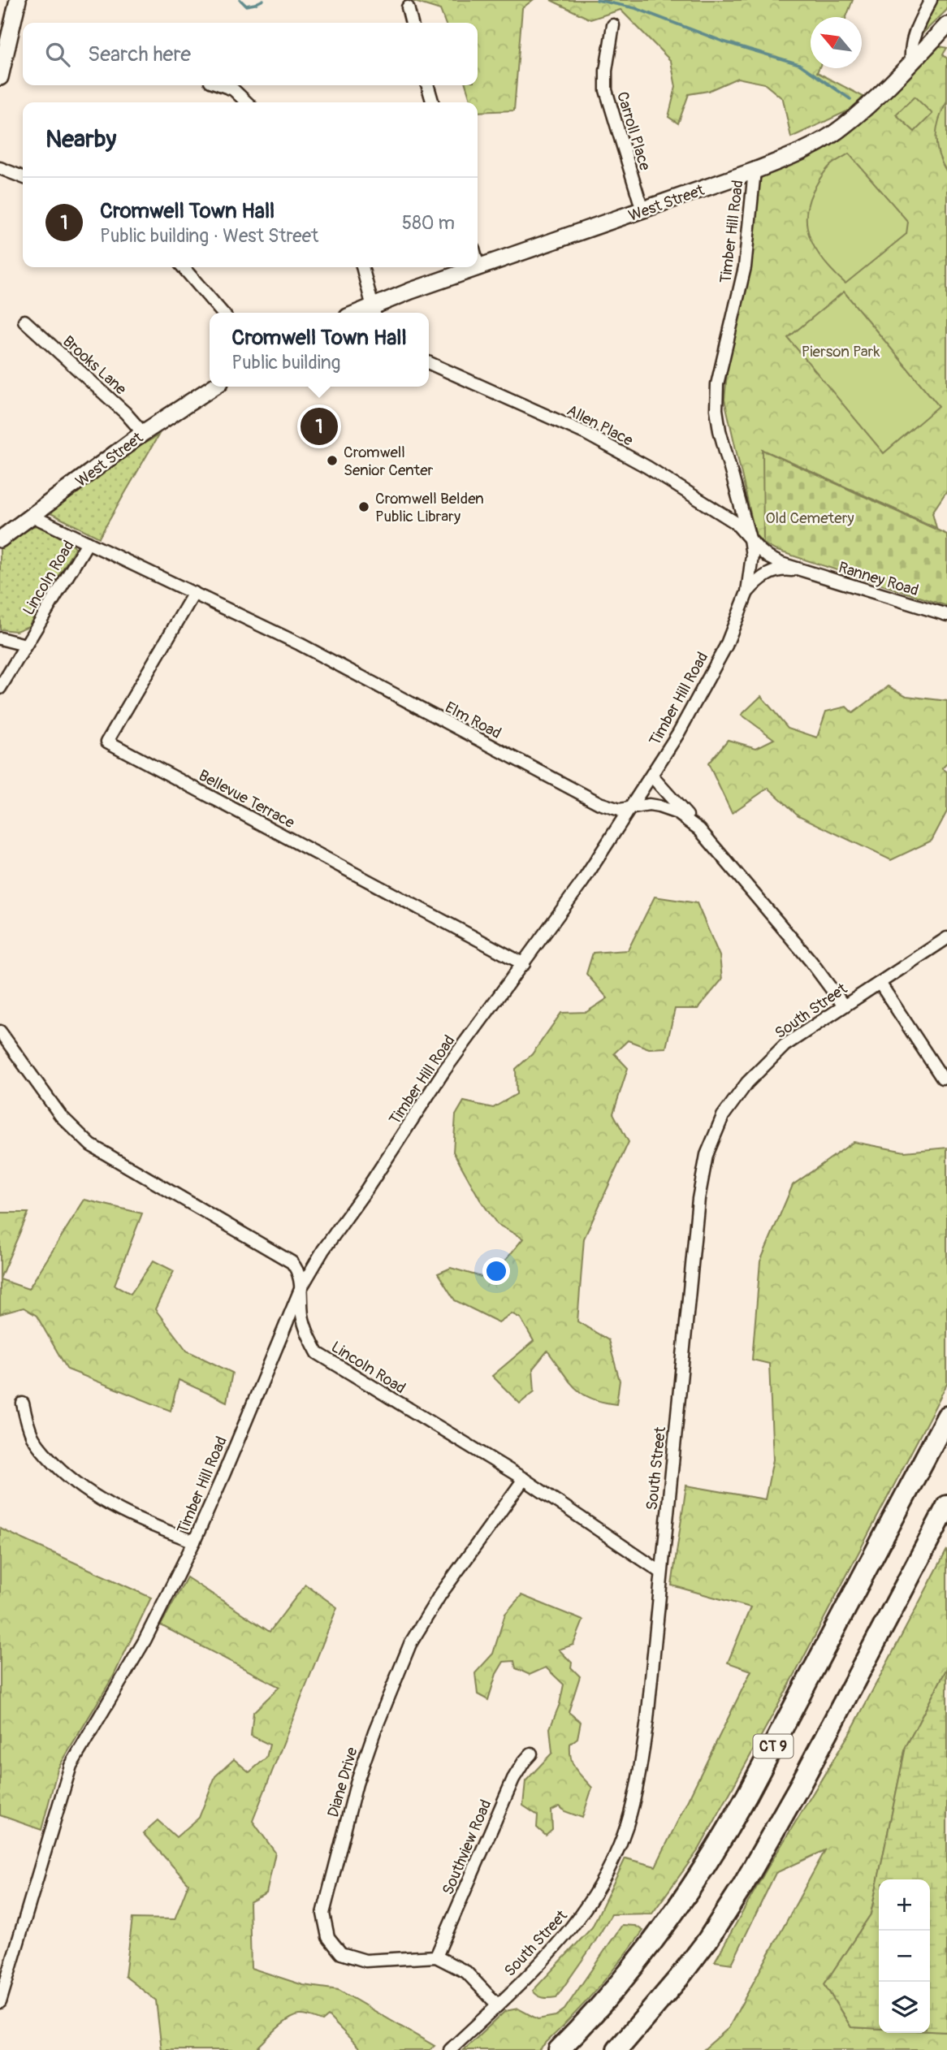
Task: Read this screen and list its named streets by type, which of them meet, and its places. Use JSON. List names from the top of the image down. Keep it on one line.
{"streets":{"highway":["CT 9"],"main road":["West Street"],"street":["Carroll Place","Timber Hill Road","Brooks Lane","Allen Place","Lincoln Road","Ranney Road","Elm Road","Bellevue Terrace","South Street","Diane Drive","Southview Road"]},"crossings":[["Carroll Place","West Street"],["West Street","Timber Hill Road"],["West Street","Brooks Lane"],["West Street","Elm Road"],["Timber Hill Road","Allen Place"],["Timber Hill Road","Lincoln Road"],["Timber Hill Road","Ranney Road"],["Timber Hill Road","Elm Road"],["Timber Hill Road","Bellevue Terrace"],["Allen Place","Ranney Road"],["Lincoln Road","Elm Road"],["Lincoln Road","South Street"],["Lincoln Road","Diane Drive"],["Elm Road","Bellevue Terrace"],["Elm Road","South Street"],["Diane Drive","Southview Road"]],"parks":["Pierson Park","Old Cemetery"],"places":["Cromwell Senior Center","Cromwell Belden Public Library"],"north":"top left","page":{"search":"Search here","heading":"Nearby","list":[{"mark":"1","name":"Cromwell Town Hall","note":"Public building · West Street","value":"580 m"}],"popup":["Cromwell Town Hall","Public building"],"pins":"1","map_buttons":["+","−"]}}
